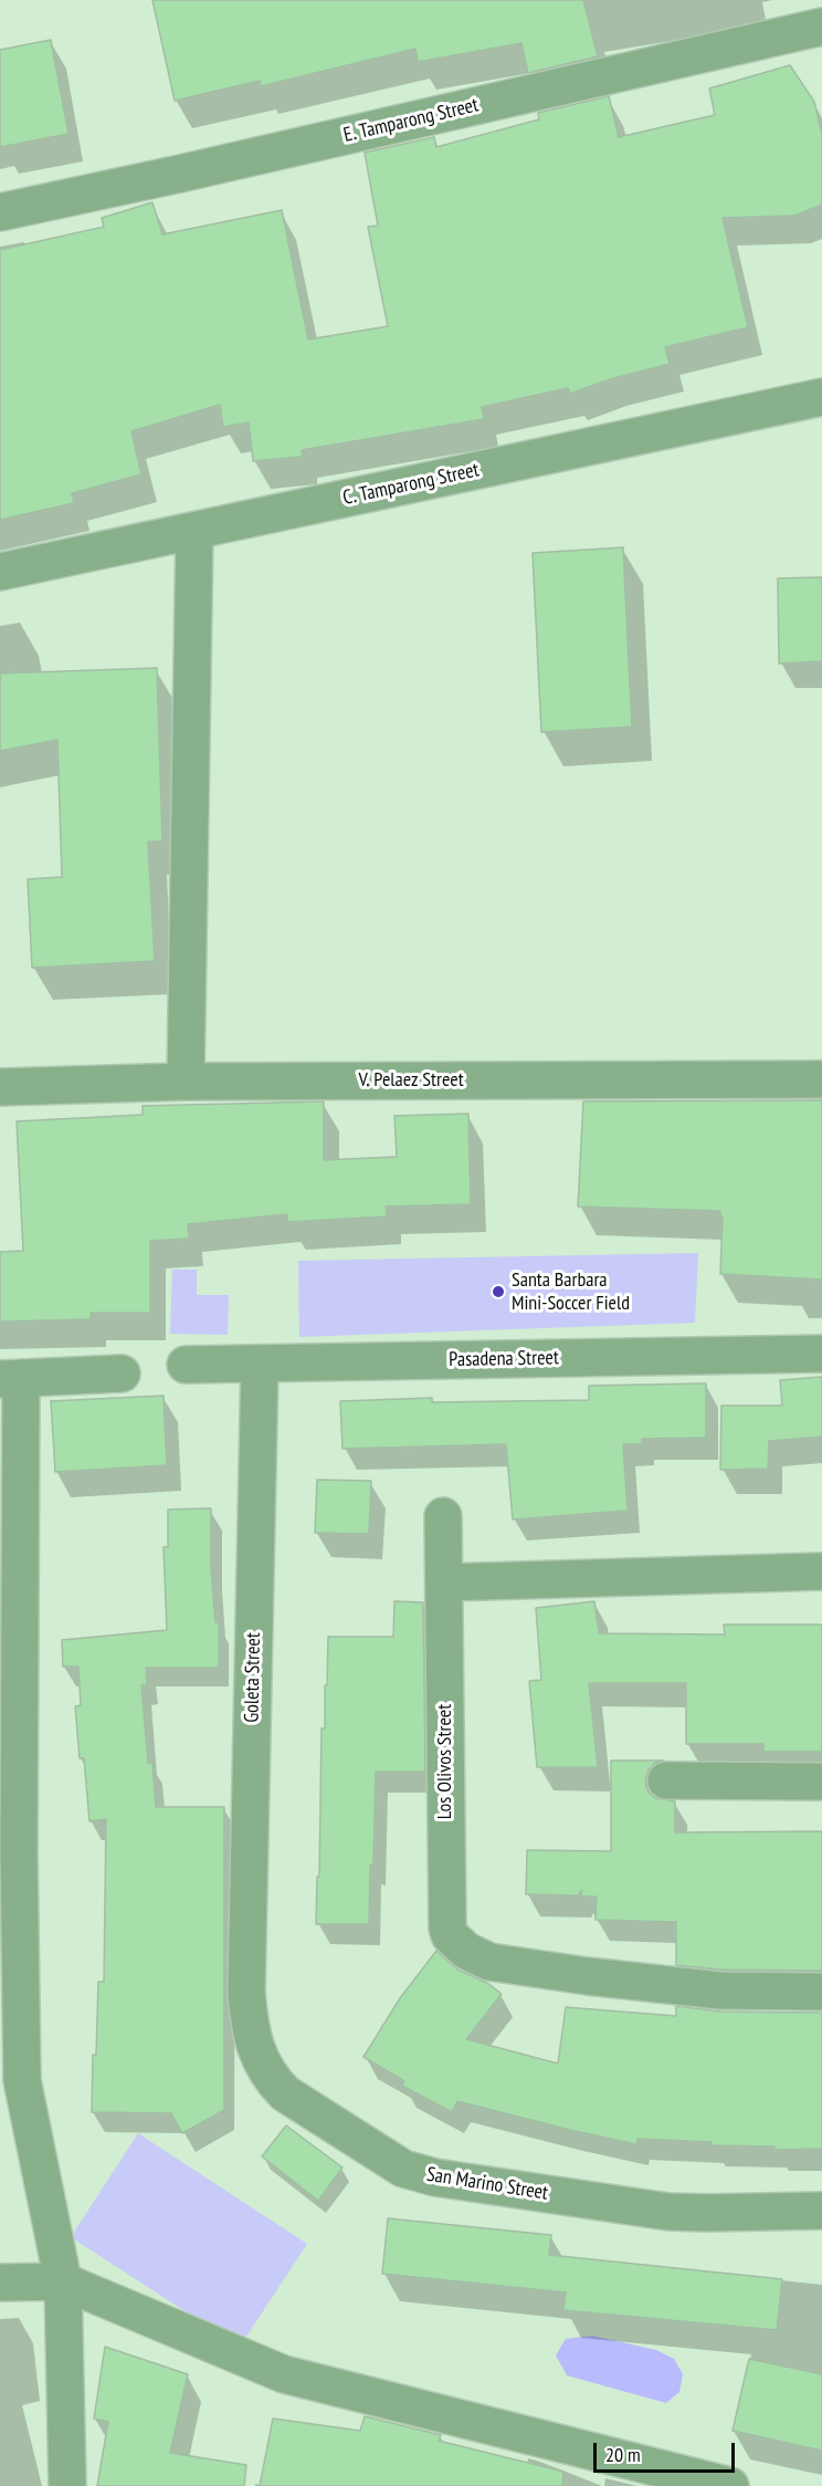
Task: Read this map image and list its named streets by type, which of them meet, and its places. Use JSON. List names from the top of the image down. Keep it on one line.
{"streets":{"street":["E. Tamparong Street","C. Tamparong Street","V. Pelaez Street","Pasadena Street","Goleta Street","Los Olivos Street","San Marino Street"]},"crossings":[["Pasadena Street","Goleta Street"],["Goleta Street","San Marino Street"]],"places":["Santa Barbara Mini-Soccer Field"],"scale_bar":"20 m"}
